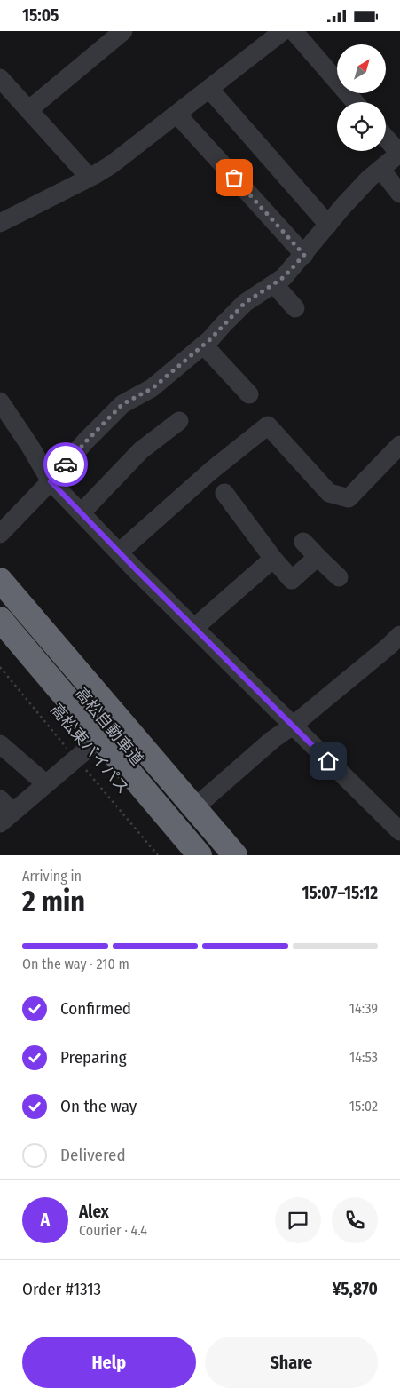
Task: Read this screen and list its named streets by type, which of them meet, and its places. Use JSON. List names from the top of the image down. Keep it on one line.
{"streets":{"highway":["高松自動車道","高松東バイパス"]},"north":"top right","page":{"status":"15:05","heading":["2 min","Arriving in","15:07–15:12"],"panel":["Alex","Courier · 4.4","Order #1313","¥5,870"],"bar":"On the way · 210 m","list":[["Confirmed","14:39"],["Preparing","14:53"],["On the way","15:02"],"Delivered"],"round":"A","buttons":["Help","Share"]}}
